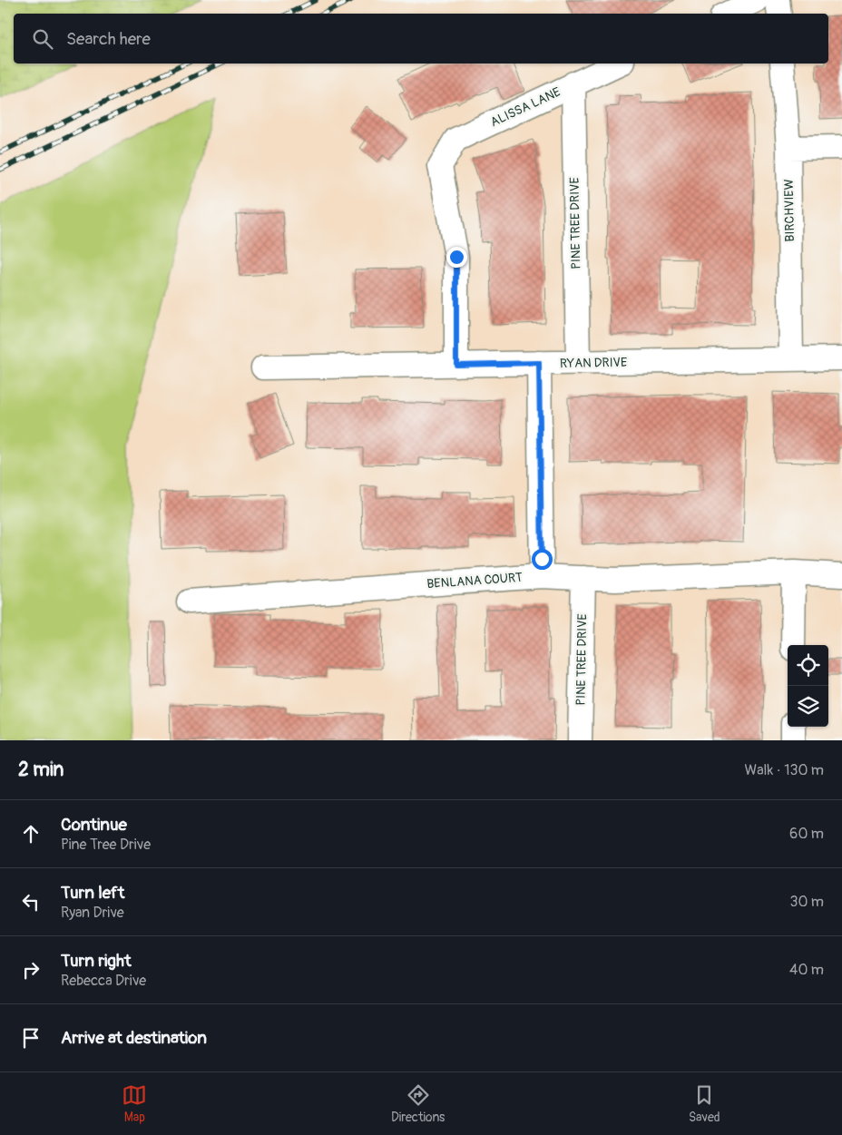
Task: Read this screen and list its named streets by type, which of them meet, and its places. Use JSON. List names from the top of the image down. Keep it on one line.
{"streets":{"street":["ALISSA LANE","BIRCHVIEW","PINE TREE DRIVE","RYAN DRIVE","BENLANA COURT"]},"crossings":[["ALISSA LANE","PINE TREE DRIVE"],["ALISSA LANE","RYAN DRIVE"],["BIRCHVIEW","RYAN DRIVE"],["PINE TREE DRIVE","RYAN DRIVE"],["PINE TREE DRIVE","BENLANA COURT"]],"page":{"search":"Search here","heading":["2 min","Walk · 130 m"],"list":[["Continue","Pine Tree Drive","60 m"],["Turn left","Ryan Drive","30 m"],["Turn right","Rebecca Drive","40 m"],"Arrive at destination"],"nav":["Map","Directions","Saved"]}}
